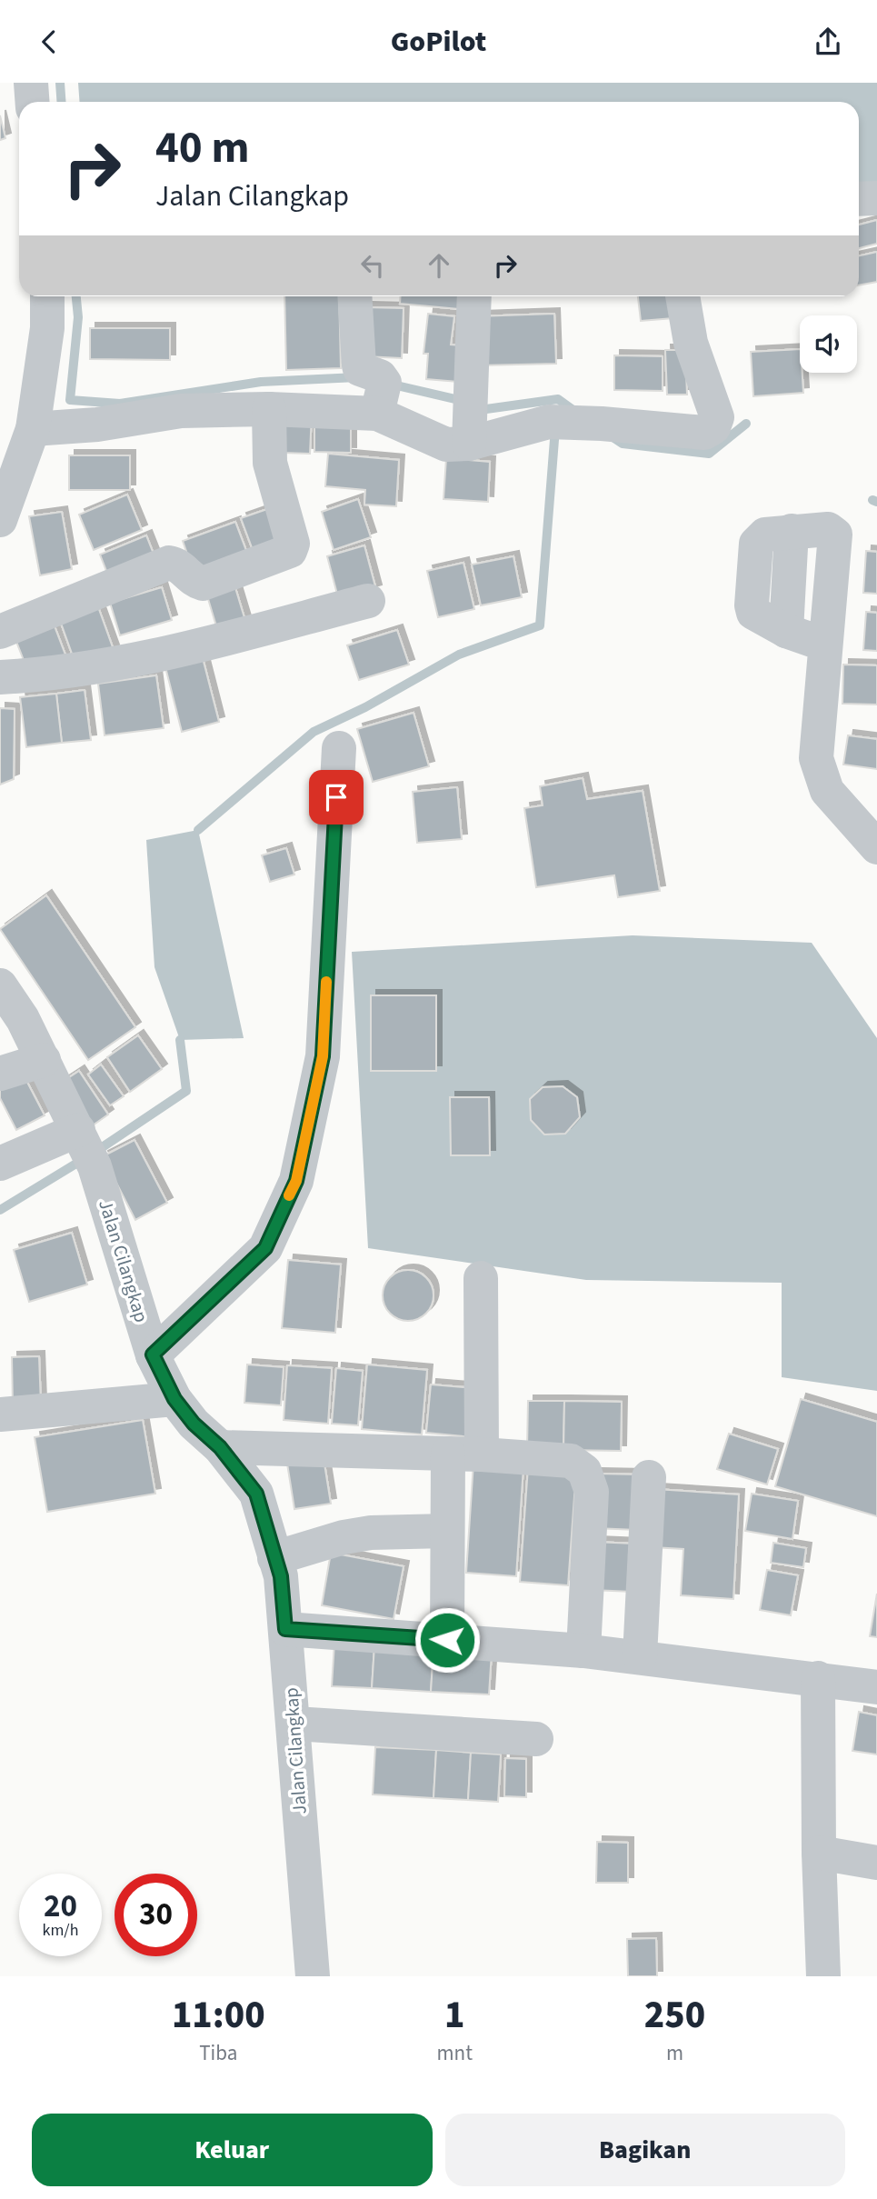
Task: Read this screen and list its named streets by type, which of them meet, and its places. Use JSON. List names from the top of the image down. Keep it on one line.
{"streets":{"street":["Jalan Cilangkap"]},"page":{"header":"GoPilot","turn":["40 m","Jalan Cilangkap"],"speed":"20 km/h","limit":"30","eta":["11:00","Tiba","1","mnt","250","m"],"buttons":["Keluar","Bagikan"]}}
